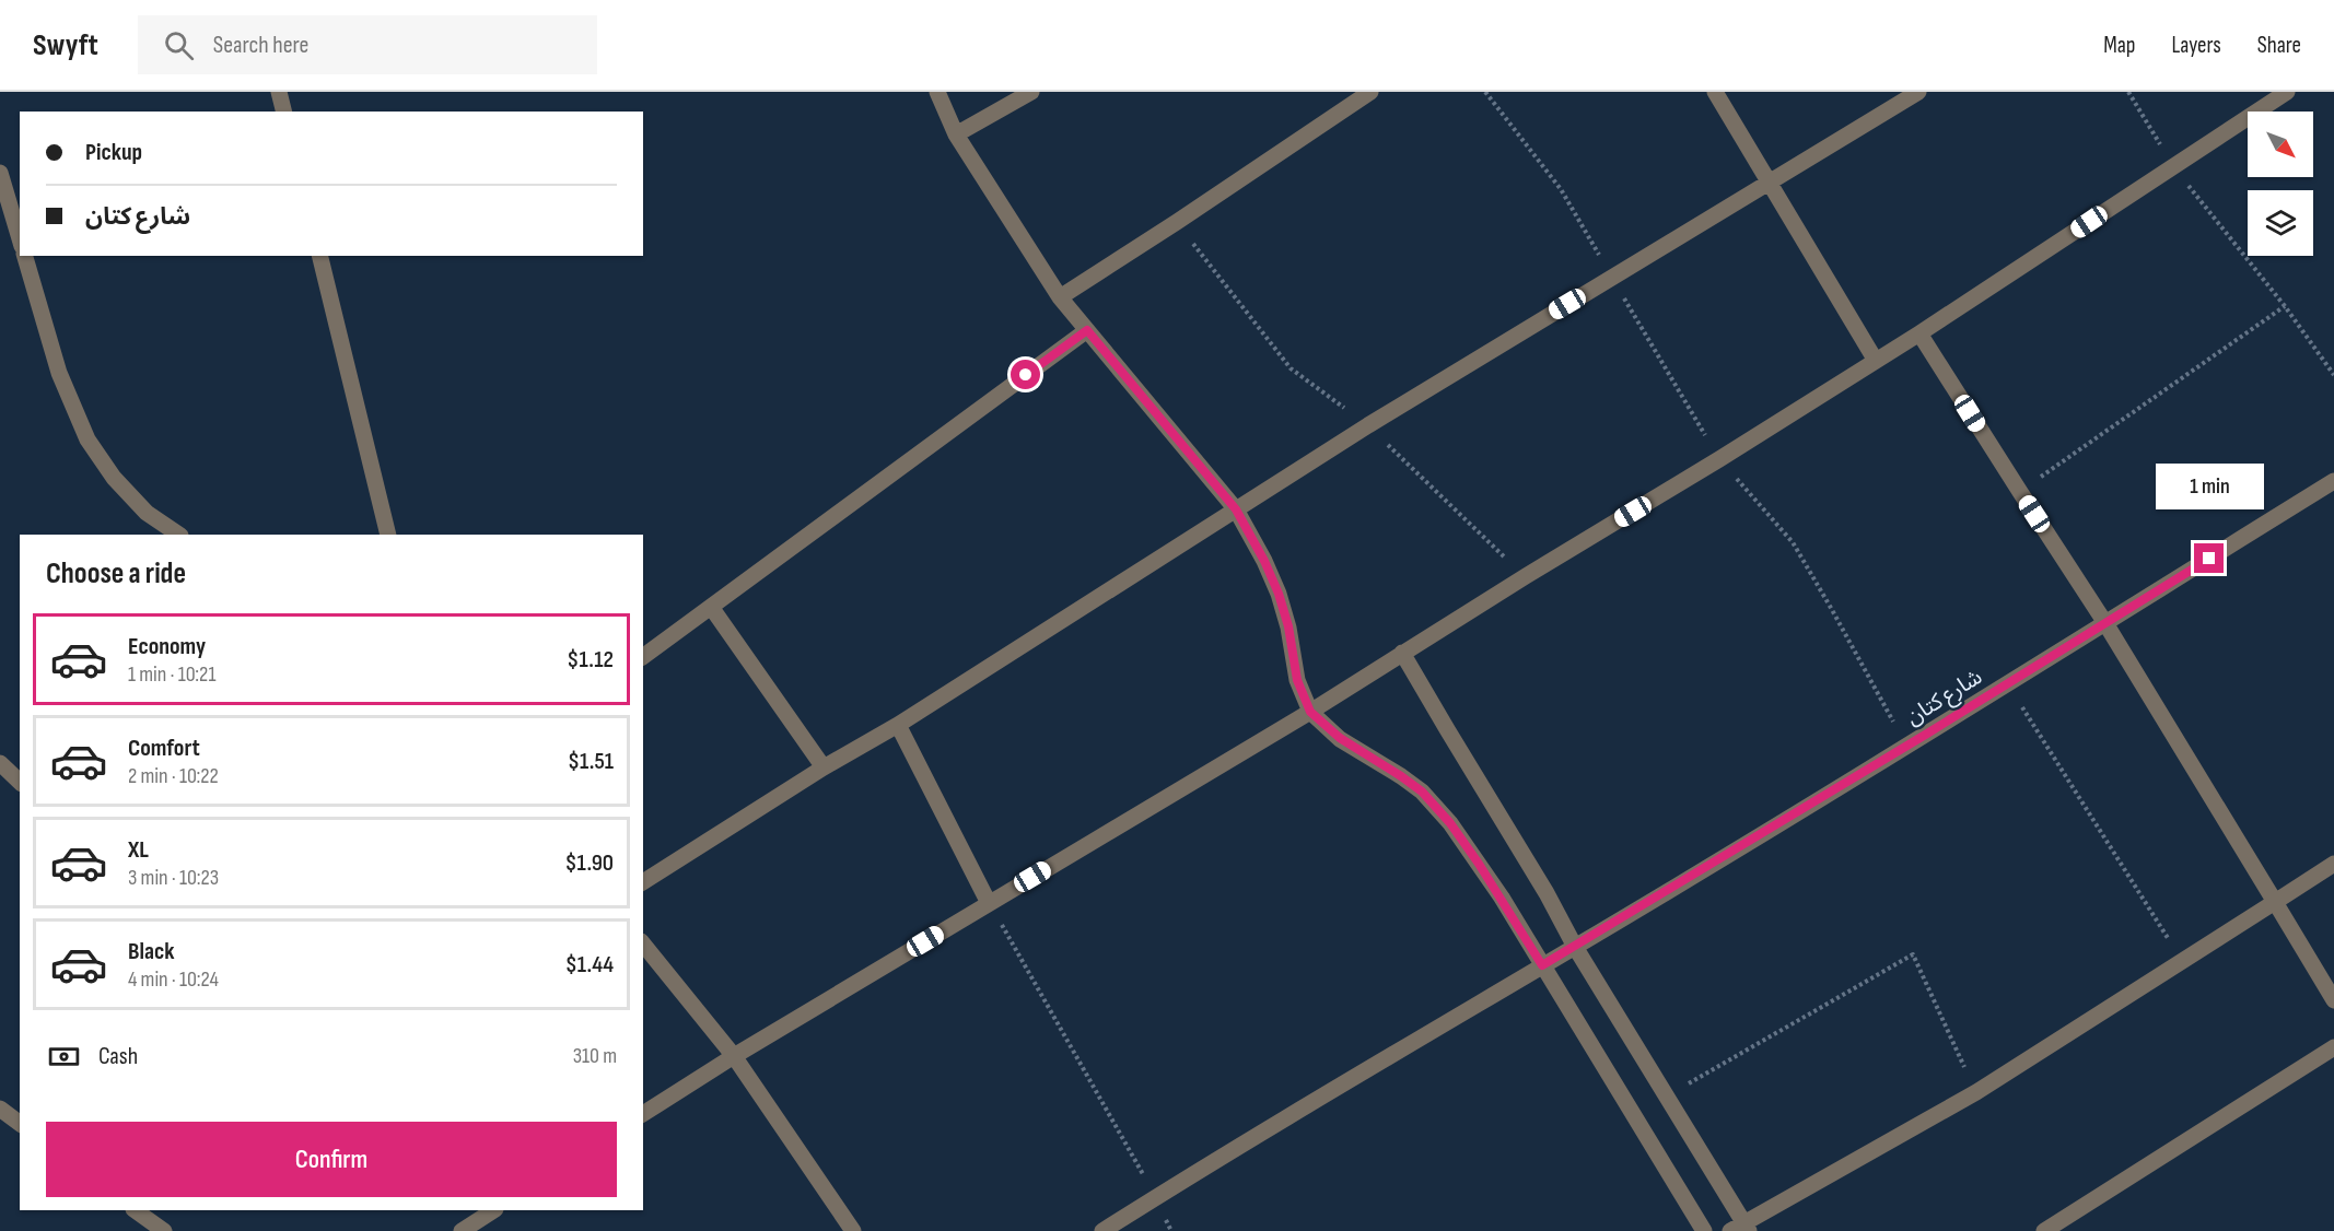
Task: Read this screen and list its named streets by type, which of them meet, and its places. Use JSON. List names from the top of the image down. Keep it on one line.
{"streets":{"street":["شارع كتان"]},"north":"bottom right","page":{"header":"Swyft","search":"Search here","nav":["Map","Layers","Share"],"banner":["Pickup","شارع كتان"],"bubble":"1 min","heading":"Choose a ride","list":[{"name":"Economy","note":"1 min · 10:21","value":"$1.12"},{"name":"Comfort","note":"2 min · 10:22","value":"$1.51"},{"name":"XL","note":"3 min · 10:23","value":"$1.90"},{"name":"Black","note":"4 min · 10:24","value":"$1.44"}],"pay":["Cash","310 m"],"buttons":"Confirm"}}
